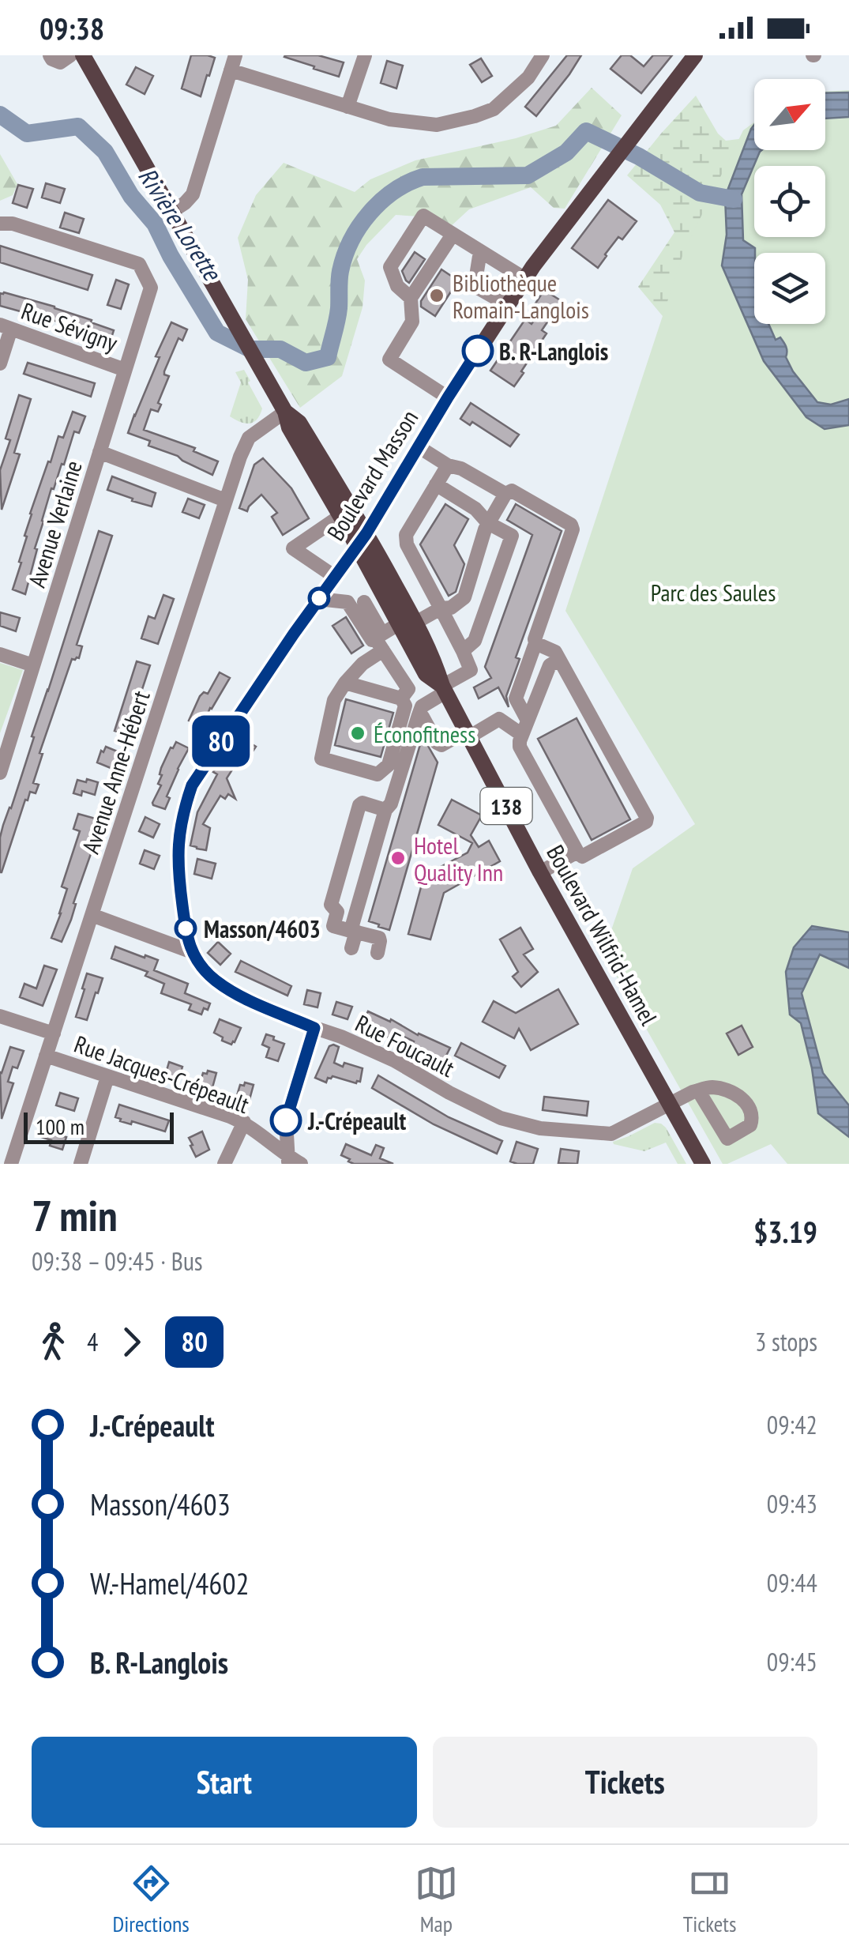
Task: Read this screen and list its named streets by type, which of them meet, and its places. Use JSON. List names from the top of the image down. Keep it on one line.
{"streets":{"main road":["Boulevard Masson","138","Boulevard Wilfrid-Hamel"],"street":["Rue Sévigny","Avenue Verlaine","Avenue Anne-Hébert","Rue Foucault","Rue Jacques-Crépeault"]},"crossings":[["Rue Sévigny","Avenue Verlaine"],["Boulevard Masson","Boulevard Wilfrid-Hamel"],["Boulevard Masson","Rue Foucault"],["Avenue Anne-Hébert","Boulevard Wilfrid-Hamel"],["Avenue Anne-Hébert","Rue Foucault"],["Avenue Anne-Hébert","Rue Jacques-Crépeault"],["Boulevard Wilfrid-Hamel","Rue Foucault"]],"water":["Rivière Lorette"],"parks":["Parc des Saules"],"places":["Bibliothèque Romain-Langlois","B. R-Langlois","Éconofitness","Hotel Quality Inn","Masson/4603","J.-Crépeault"],"lines":["bus line 80"],"scale_bar":"100 m","north":"top right","page":{"status":"09:38","on_map":"80","scale":"100 m","heading":["7 min","09:38 – 09:45 · Bus","$3.19"],"legs":["4","80","3 stops"],"list":[{"name":"J.-Crépeault","value":"09:42"},{"name":"Masson/4603","value":"09:43"},{"name":"W.-Hamel/4602","value":"09:44"},{"name":"B. R-Langlois","value":"09:45"}],"buttons":["Start","Tickets"],"tabs":["Directions","Map","Tickets"]}}
